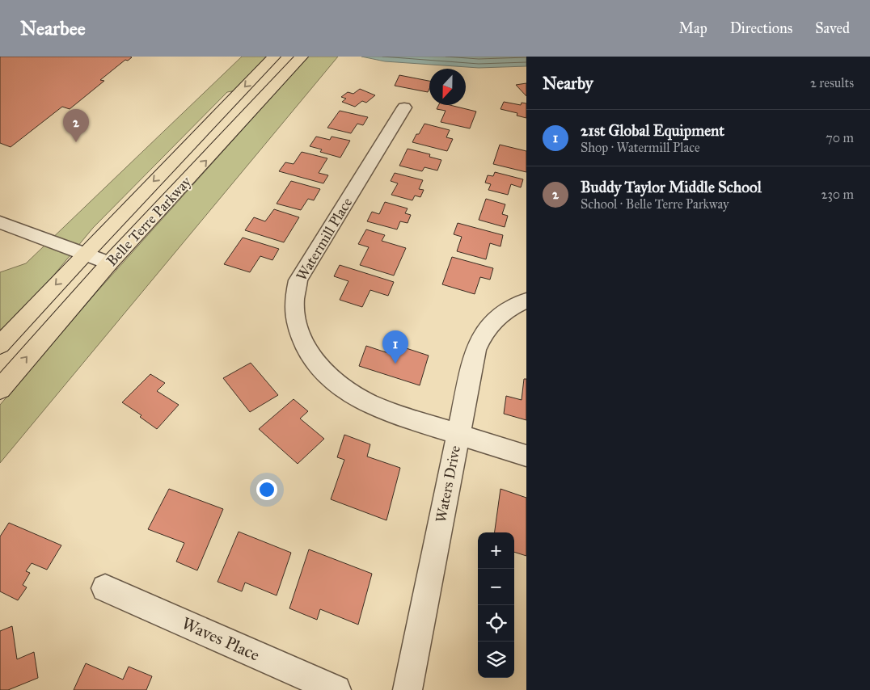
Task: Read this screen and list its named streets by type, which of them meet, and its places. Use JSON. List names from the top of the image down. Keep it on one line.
{"streets":{"main road":["Belle Terre Parkway"],"street":["Watermill Place","Waters Drive","Waves Place"]},"crossings":[["Watermill Place","Waters Drive"]],"north":"bottom","page":{"header":"Nearbee","nav":["Map","Directions","Saved"],"heading":["Nearby","2 results"],"pins":["2","1"],"list":[{"mark":"1","name":"21st Global Equipment","note":"Shop · Watermill Place","value":"70 m"},{"mark":"2","name":"Buddy Taylor Middle School","note":"School · Belle Terre Parkway","value":"230 m"}],"map_buttons":["+","−"]}}
